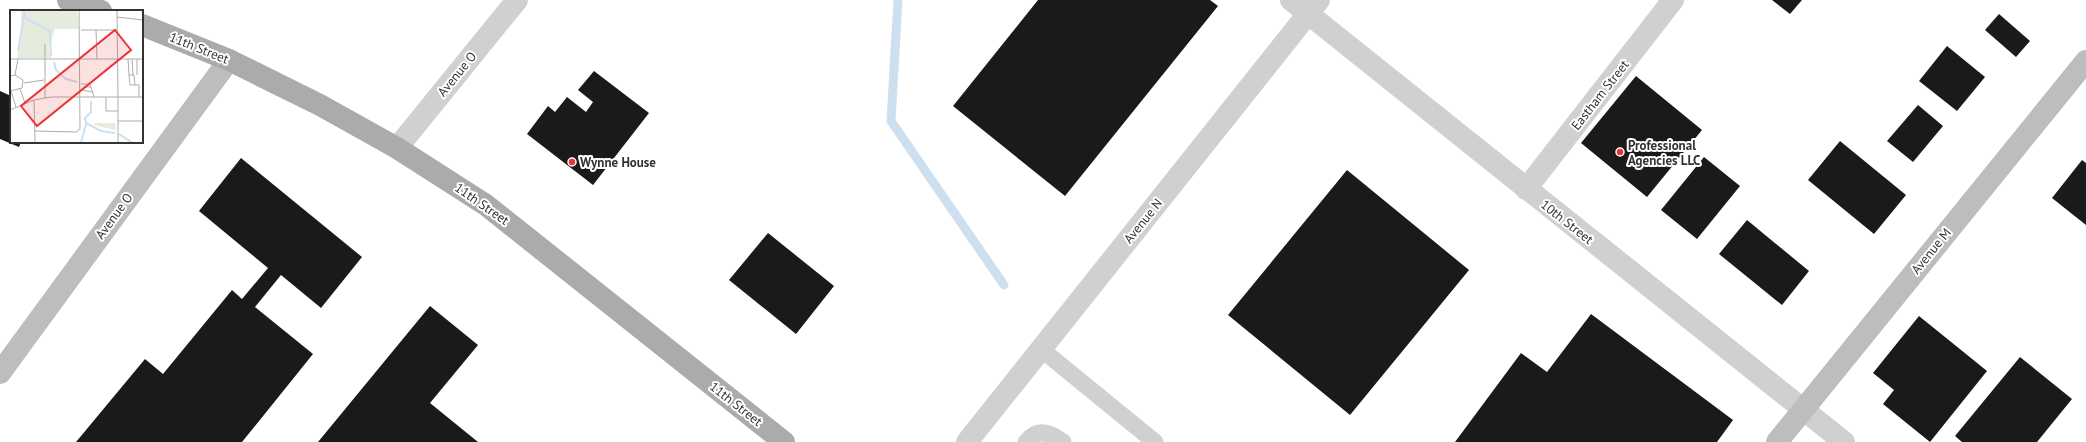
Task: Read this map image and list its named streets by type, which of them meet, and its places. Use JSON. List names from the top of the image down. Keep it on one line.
{"streets":{"main road":["11th Street","Avenue O","Avenue M"],"street":["Eastham Street","Avenue N","10th Street"]},"crossings":[["11th Street","Avenue O"],["Eastham Street","10th Street"],["Avenue N","10th Street"],["10th Street","Avenue M"]],"places":["Professional Agencies LLC","Wynne House"]}
